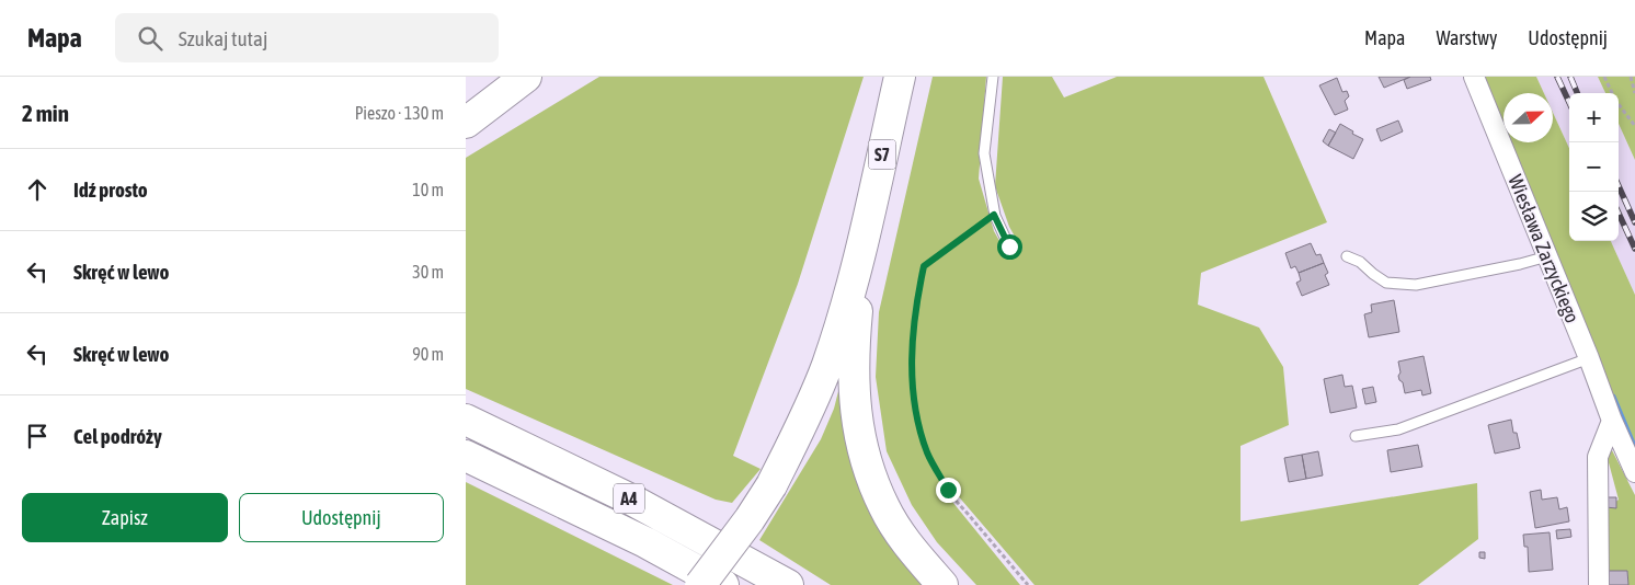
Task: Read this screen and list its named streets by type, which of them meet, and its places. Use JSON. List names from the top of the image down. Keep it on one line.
{"streets":{"highway":["S7","A4"],"street":["Wiesława Zarzyckiego"]},"north":"right","page":{"header":"Mapa","search":"Szukaj tutaj","nav":["Mapa","Warstwy","Udostępnij"],"heading":["2 min","Pieszo · 130 m"],"map_buttons":["+","−"],"list":[["Idź prosto","10 m"],["Skręć w lewo","30 m"],["Skręć w lewo","90 m"],"Cel podróży"],"buttons":["Zapisz","Udostępnij"]}}
